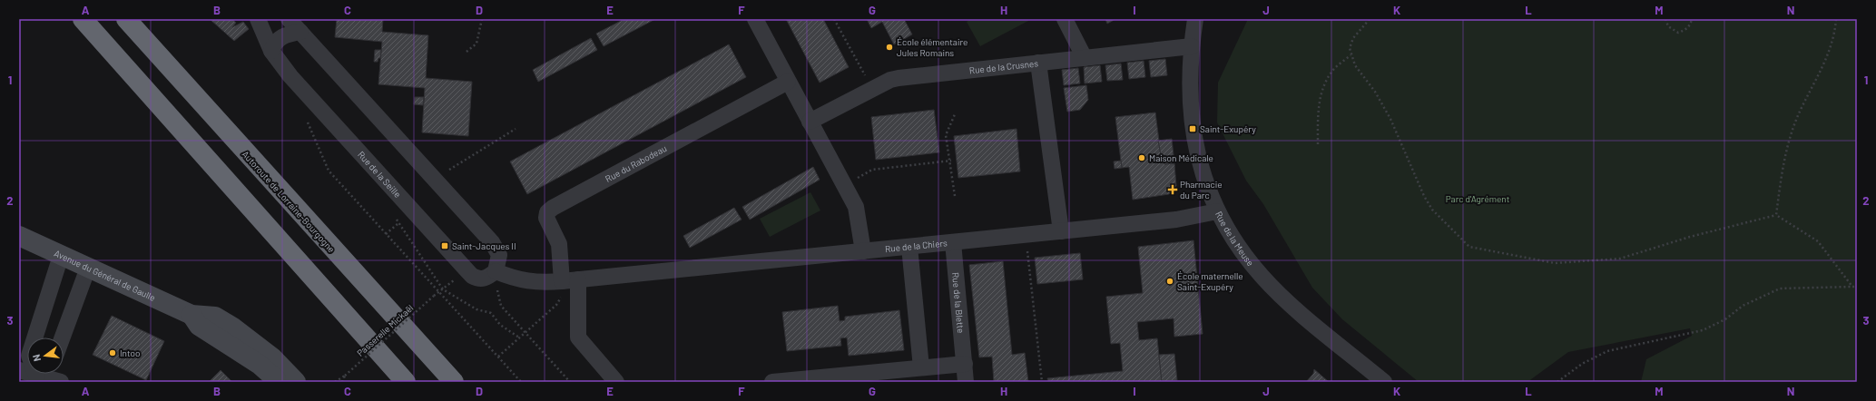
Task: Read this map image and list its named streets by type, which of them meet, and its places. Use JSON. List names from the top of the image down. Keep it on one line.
{"streets":{"highway":["Autoroute de Lorraine-Bourgogne"],"main road":["Avenue du Général de Gaulle"],"street":["Rue de la Crusnes","Rue du Rabodeau","Rue de la Seille","Rue de la Meuse","Rue de la Chiers","Rue de la Blette"],"path":["Passerelle Mickaël"]},"crossings":[["Rue de la Crusnes","Rue de la Chiers"],["Rue de la Meuse","Rue de la Chiers"],["Rue de la Chiers","Rue de la Blette"]],"parks":["Parc d'Agrément"],"places":{"other":["École élémentaire Jules Romains","Maison Médicale","École maternelle Saint-Exupéry","Intoo"],"transit":["Saint-Exupéry","Saint-Jacques II"],"health":["Pharmacie du Parc"]},"north":"left","grid":{"columns":["A","B","C","D","E","F","G","H","I","J","K","L","M","N"],"rows":["1","2","3"]}}
